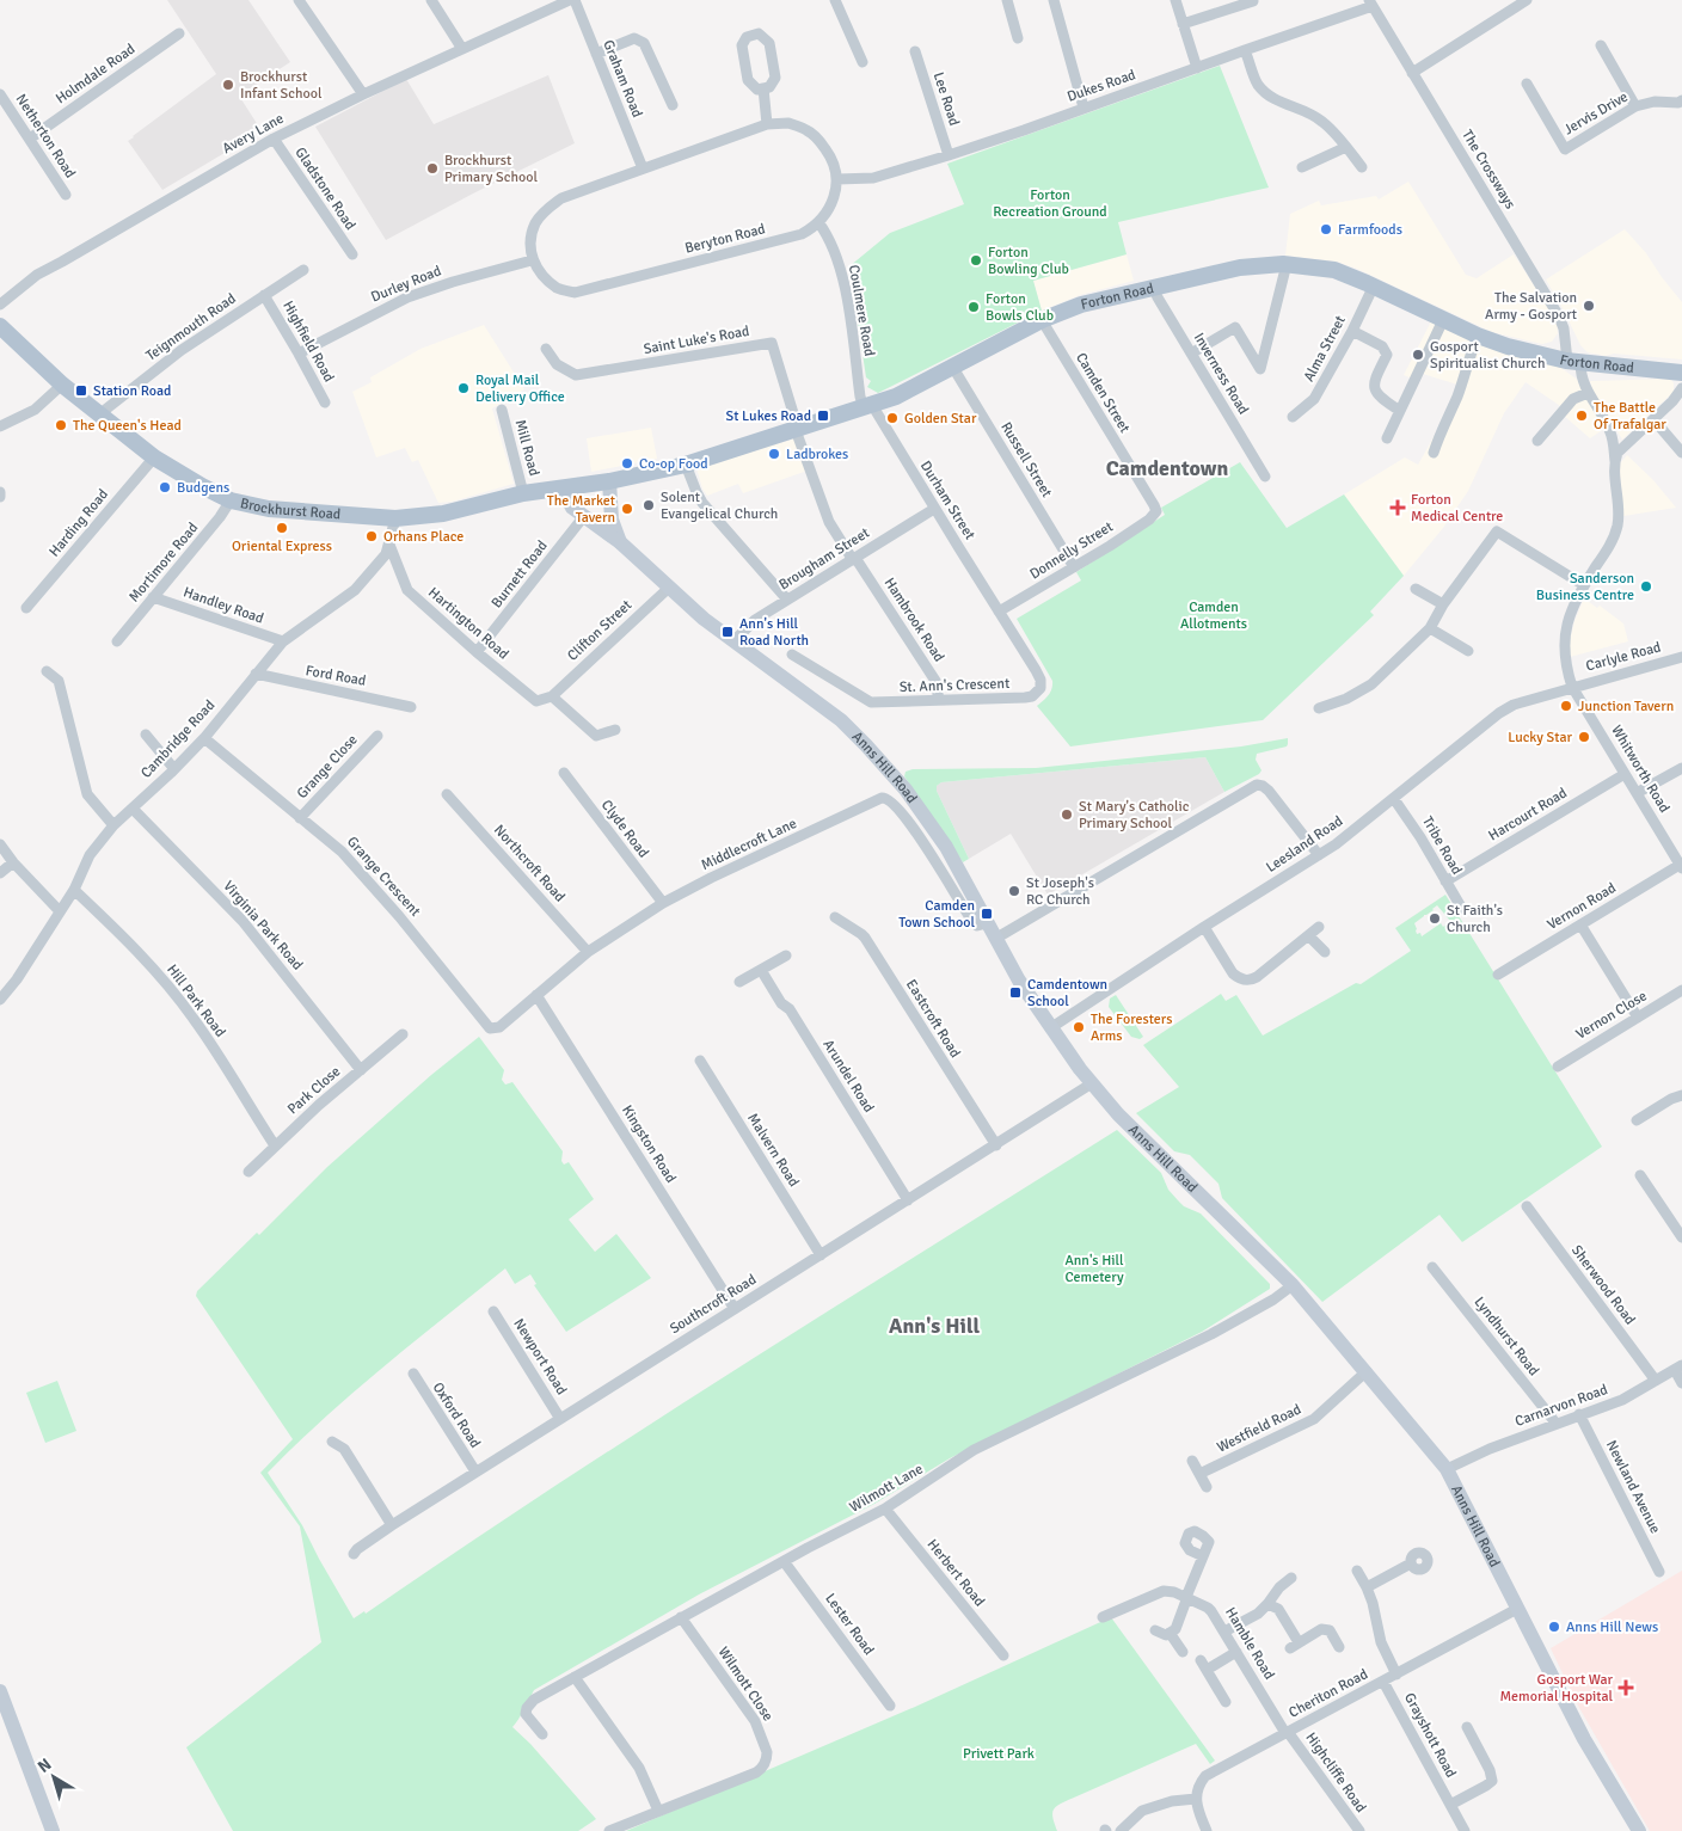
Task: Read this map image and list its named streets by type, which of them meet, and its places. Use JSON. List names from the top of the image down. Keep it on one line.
{"streets":{"main road":["Forton Road","Brockhurst Road"],"street":["Holmdale Road","Graham Road","Dukes Road","Lee Road","Jervis Drive","Avery Lane","Netherton Road","The Crossways","Gladstone Road","Beryton Road","Durley Road","Coulmere Road","Teignmouth Road","Saint Luke's Road","Highfield Road","Alma Street","Inverness Road","Camden Street","Mill Road","Russell Street","Durham Street","Harding Road","Donnelly Street","Brougham Street","Mortimore Road","Burnett Road","Handley Road","Hambrook Road","Hartington Road","Clifton Street","Carlyle Road","Ford Road","St. Ann's Crescent","Cambridge Road","Grange Close","Anns Hill Road","Whitworth Road","Harcourt Road","Clyde Road","Middlecroft Lane","Leesland Road","Tribe Road","Northcroft Road","Grange Crescent","Vernon Road","Virginia Park Road","Hill Park Road","Vernon Close","Eastcroft Road","Arundel Road","Park Close","Kingston Road","Malvern Road","Sherwood Road","Southcroft Road","Lyndhurst Road","Newport Road","Carnarvon Road","Oxford Road","Westfield Road","Newland Avenue","Wilmott Lane","Herbert Road","Lester Road","Hamble Road","Wilmott Close","Cheriton Road","Grayshott Road","Highcliffe Road"]},"crossings":[["Holmdale Road","Netherton Road"],["Graham Road","Avery Lane"],["Dukes Road","Lee Road"],["Dukes Road","The Crossways"],["Dukes Road","Beryton Road"],["Avery Lane","Gladstone Road"],["The Crossways","Forton Road"],["The Crossways","Whitworth Road"],["Beryton Road","Durley Road"],["Beryton Road","Coulmere Road"],["Durley Road","Highfield Road"],["Forton Road","Coulmere Road"],["Forton Road","Saint Luke's Road"],["Forton Road","Alma Street"],["Forton Road","Inverness Road"],["Forton Road","Camden Street"],["Forton Road","Russell Street"],["Forton Road","Durham Street"],["Forton Road","Brockhurst Road"],["Forton Road","Hambrook Road"],["Forton Road","Anns Hill Road"],["Coulmere Road","Durham Street"],["Teignmouth Road","Highfield Road"],["Teignmouth Road","Brockhurst Road"],["Saint Luke's Road","Hambrook Road"],["Camden Street","Donnelly Street"],["Mill Road","Brockhurst Road"],["Russell Street","Donnelly Street"],["Durham Street","Donnelly Street"],["Durham Street","Brougham Street"],["Durham Street","St. Ann's Crescent"],["Brockhurst Road","Harding Road"],["Brockhurst Road","Mortimore Road"],["Brockhurst Road","Cambridge Road"],["Brockhurst Road","Anns Hill Road"],["Donnelly Street","St. Ann's Crescent"],["Brougham Street","Hambrook Road"],["Brougham Street","Anns Hill Road"],["Mortimore Road","Handley Road"],["Burnett Road","Hartington Road"],["Burnett Road","Anns Hill Road"],["Handley Road","Cambridge Road"],["Hambrook Road","St. Ann's Crescent"],["Hartington Road","Clifton Street"],["Hartington Road","Cambridge Road"],["Clifton Street","Anns Hill Road"],["Carlyle Road","Whitworth Road"],["Carlyle Road","Leesland Road"],["Ford Road","Cambridge Road"],["Cambridge Road","Grange Crescent"],["Cambridge Road","Virginia Park Road"],["Cambridge Road","Hill Park Road"],["Grange Close","Grange Crescent"],["Anns Hill Road","Middlecroft Lane"],["Anns Hill Road","Leesland Road"],["Anns Hill Road","Southcroft Road"],["Anns Hill Road","Carnarvon Road"],["Anns Hill Road","Westfield Road"],["Anns Hill Road","Wilmott Lane"],["Anns Hill Road","Cheriton Road"],["Whitworth Road","Harcourt Road"],["Whitworth Road","Leesland Road"],["Whitworth Road","Vernon Road"],["Harcourt Road","Tribe Road"],["Clyde Road","Middlecroft Lane"],["Middlecroft Lane","Northcroft Road"],["Middlecroft Lane","Grange Crescent"],["Middlecroft Lane","Kingston Road"],["Leesland Road","Tribe Road"],["Virginia Park Road","Park Close"],["Hill Park Road","Park Close"],["Eastcroft Road","Southcroft Road"],["Arundel Road","Southcroft Road"],["Kingston Road","Southcroft Road"],["Malvern Road","Southcroft Road"],["Sherwood Road","Carnarvon Road"],["Southcroft Road","Newport Road"],["Southcroft Road","Oxford Road"],["Lyndhurst Road","Carnarvon Road"],["Carnarvon Road","Newland Avenue"],["Wilmott Lane","Herbert Road"],["Wilmott Lane","Lester Road"],["Wilmott Lane","Wilmott Close"],["Hamble Road","Cheriton Road"],["Hamble Road","Highcliffe Road"],["Cheriton Road","Grayshott Road"],["Cheriton Road","Highcliffe Road"]],"districts":["Camdentown","Ann's Hill"],"parks":["Forton Recreation Ground","Camden Allotments","Ann's Hill Cemetery","Privett Park"],"places":{"other":["Brockhurst Infant School","Brockhurst Primary School","Farmfoods","Forton Bowling Club","The Salvation Army - Gosport","Forton Bowls Club","Gosport Spiritualist Church","Royal Mail Delivery Office","The Battle Of Trafalgar","Golden Star","The Queen's Head","Ladbrokes","Co-op Food","Budgens","Solent Evangelical Church","The Market Tavern","Oriental Express","Orhans Place","Sanderson Business Centre","Junction Tavern","Lucky Star","St Mary's Catholic Primary School","St Joseph's RC Church","St Faith's Church","The Foresters Arms","Anns Hill News"],"transit":["Station Road","St Lukes Road","Ann's Hill Road North","Camden Town School","Camdentown School"],"health":["Forton Medical Centre","Gosport War Memorial Hospital"]},"north":"top left"}
